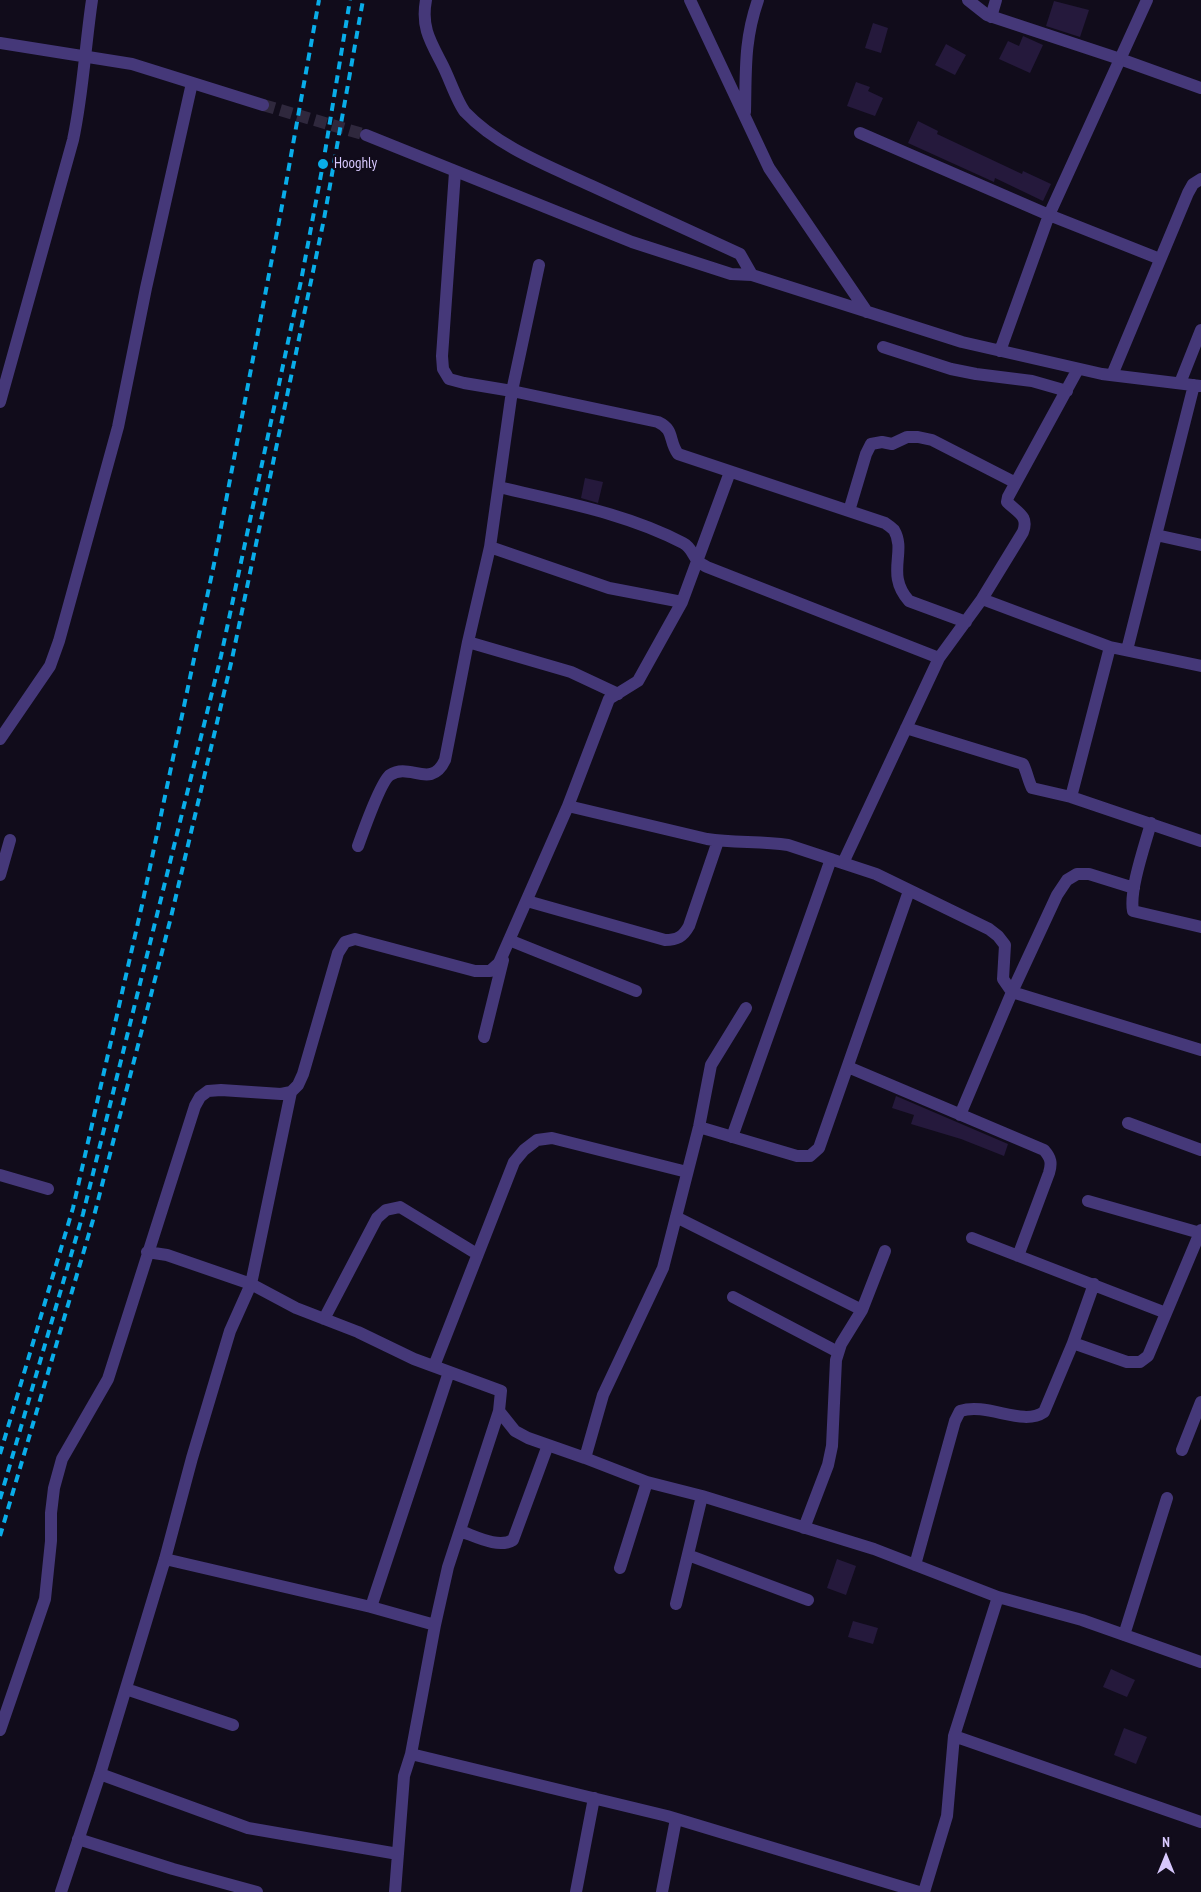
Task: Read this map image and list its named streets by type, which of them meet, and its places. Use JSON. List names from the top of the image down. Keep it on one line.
{"places":["Hooghly"],"north":"top"}
